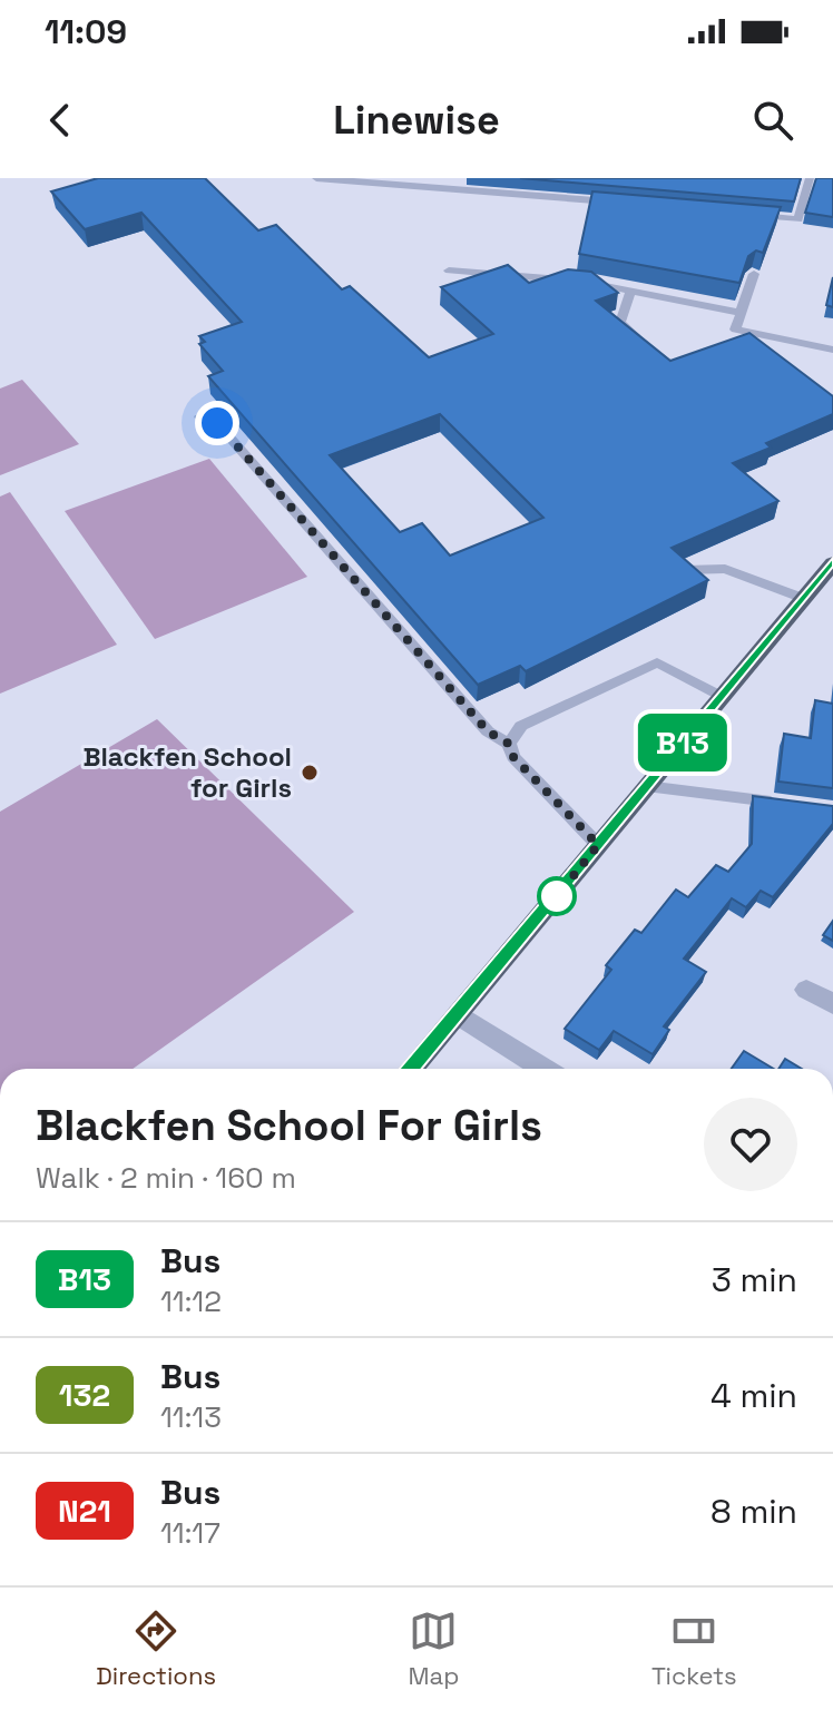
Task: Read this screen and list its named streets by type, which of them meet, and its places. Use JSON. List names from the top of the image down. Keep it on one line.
{"places":["Blackfen School for Girls"],"lines":["bus line B13"],"page":{"status":"11:09","header":"Linewise","on_map":"B13","heading":["Blackfen School For Girls","Walk · 2 min · 160 m"],"list":[{"mark":"B13","name":"Bus","note":"11:12","value":"3 min"},{"mark":"132","name":"Bus","note":"11:13","value":"4 min"},{"mark":"N21","name":"Bus","note":"11:17","value":"8 min"}],"tabs":["Directions","Map","Tickets"]}}
